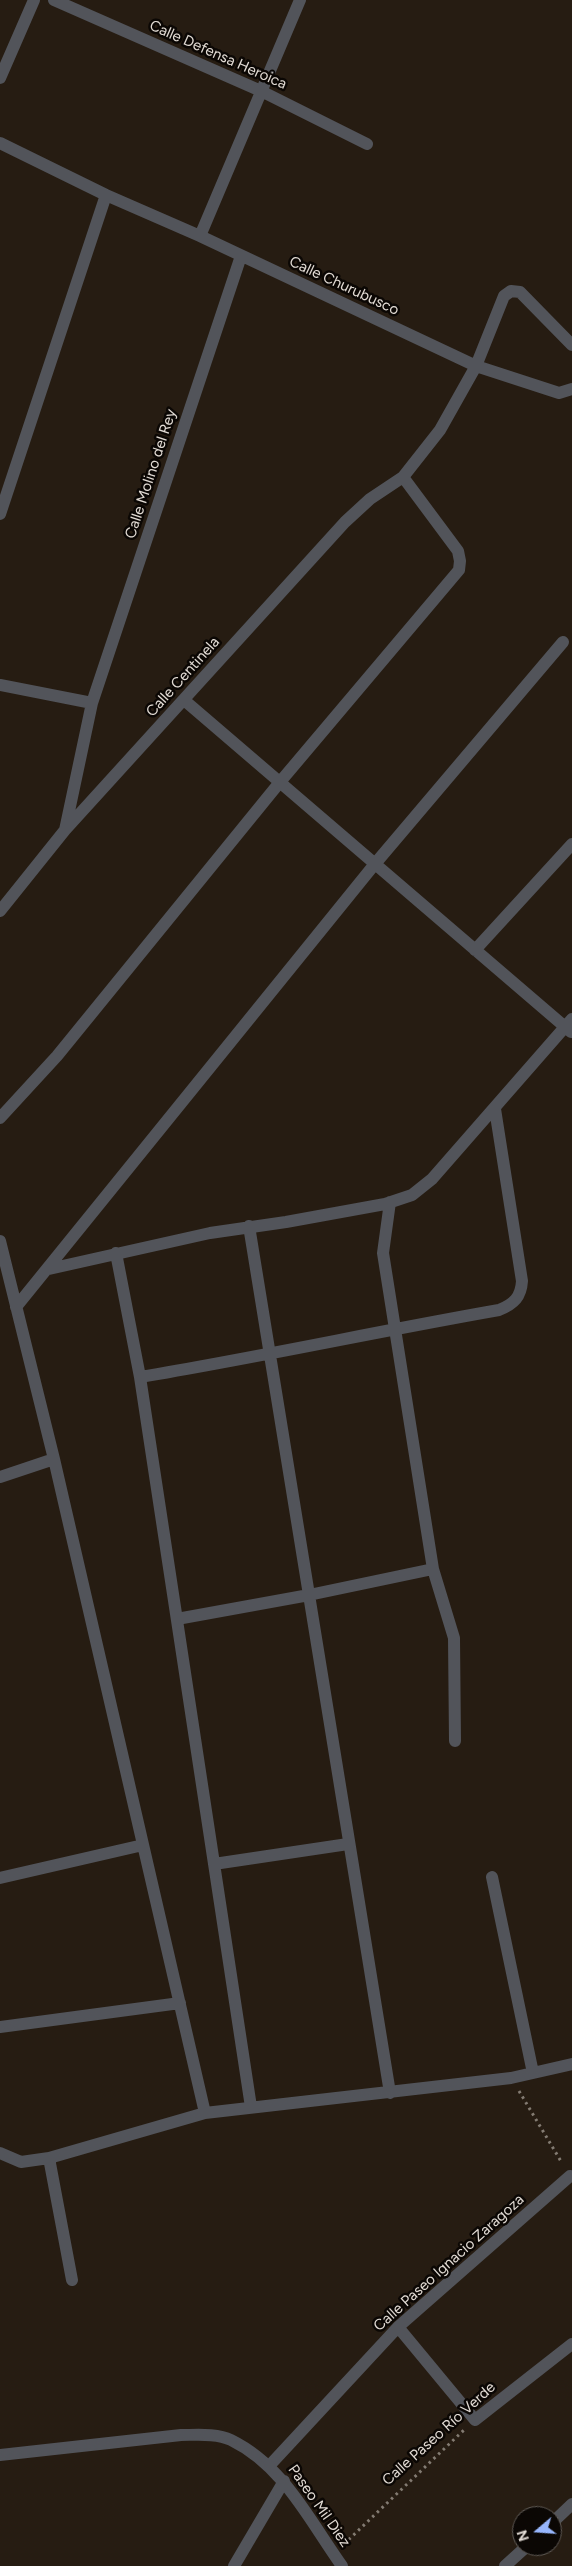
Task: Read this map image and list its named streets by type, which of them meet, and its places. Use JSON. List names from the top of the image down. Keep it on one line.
{"streets":{"street":["Calle Defensa Heroica","Calle Churubusco","Calle Molino del Rey","Calle Centinela","Calle Paseo Ignacio Zaragoza","Calle Paseo Río Verde","Paseo Mil Diez"]},"crossings":[["Calle Churubusco","Calle Molino del Rey"],["Calle Churubusco","Calle Centinela"],["Calle Molino del Rey","Calle Centinela"],["Calle Paseo Ignacio Zaragoza","Paseo Mil Diez"],["Calle Paseo Río Verde","Paseo Mil Diez"]],"north":"left"}
